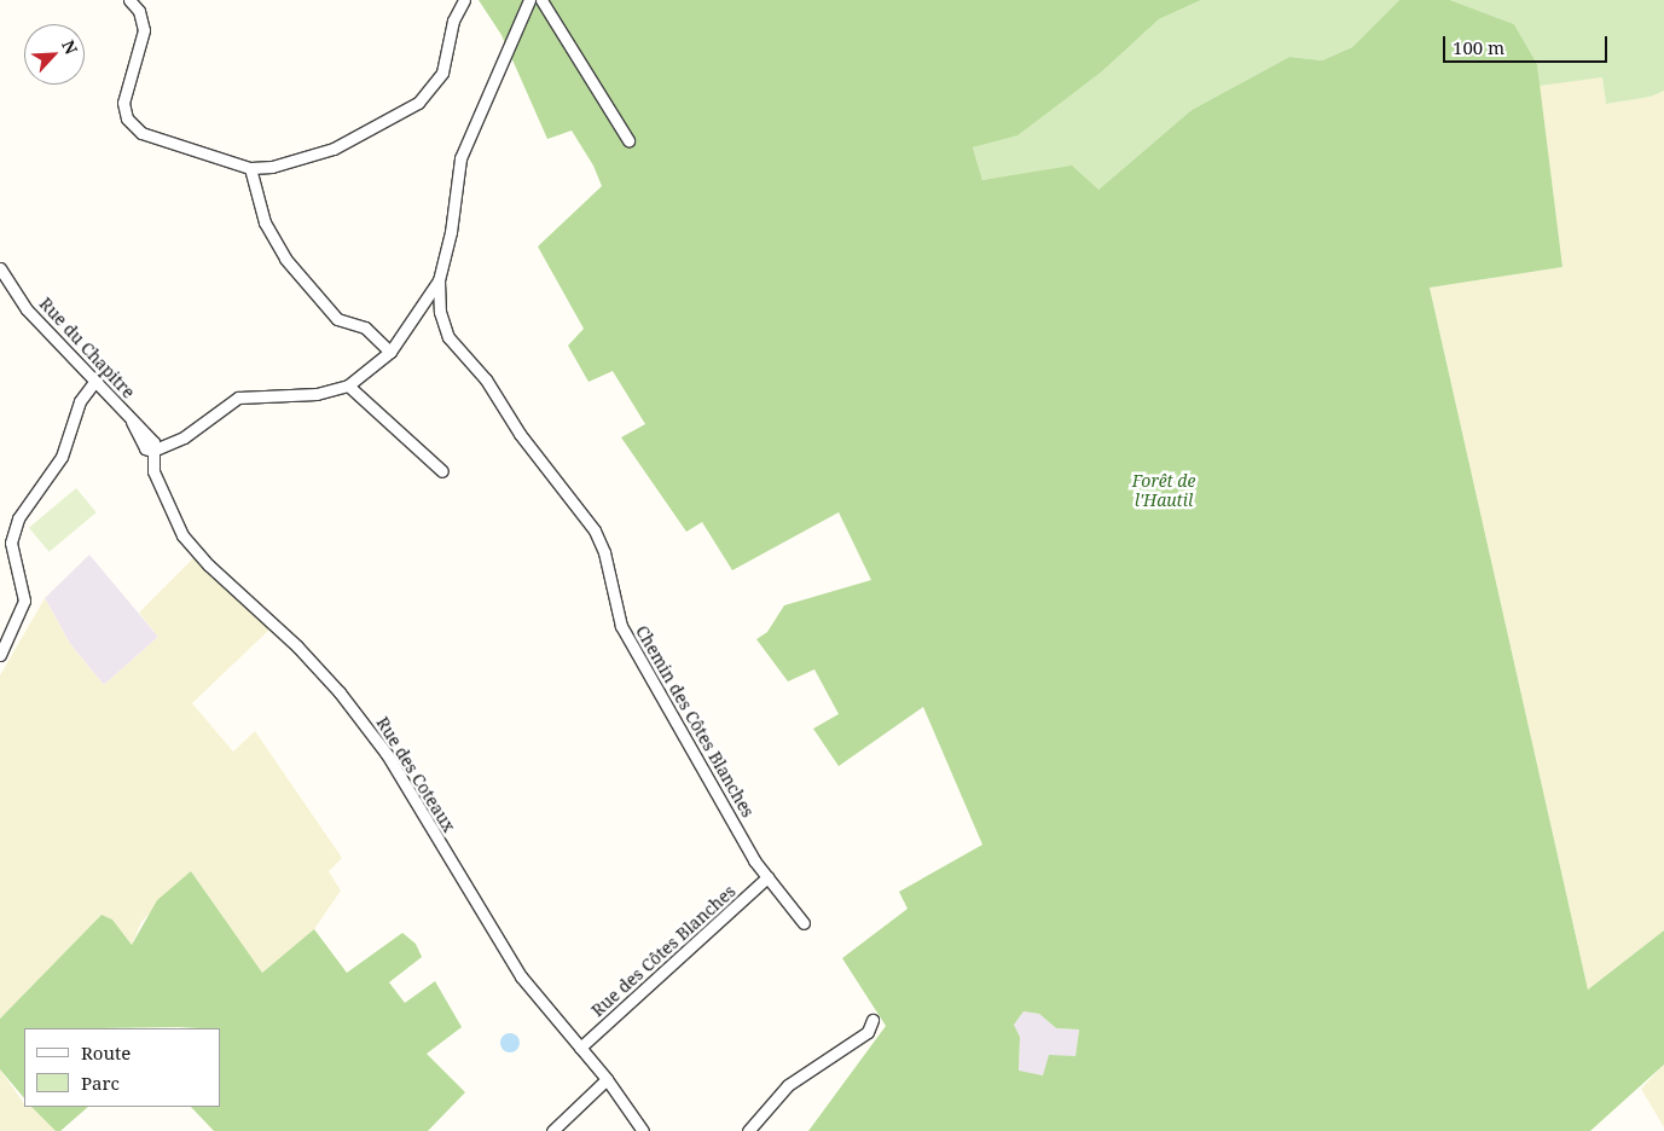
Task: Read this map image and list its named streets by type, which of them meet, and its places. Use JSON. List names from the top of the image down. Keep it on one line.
{"streets":{"street":["Rue du Chapitre","Chemin des Côtes Blanches","Rue des Coteaux","Rue des Côtes Blanches"]},"crossings":[["Rue du Chapitre","Rue des Coteaux"],["Chemin des Côtes Blanches","Rue des Côtes Blanches"],["Rue des Coteaux","Rue des Côtes Blanches"]],"parks":["Forêt de l'Hautil"],"legend":["Route","Parc"],"scale_bar":"100 m","north":"top right"}
